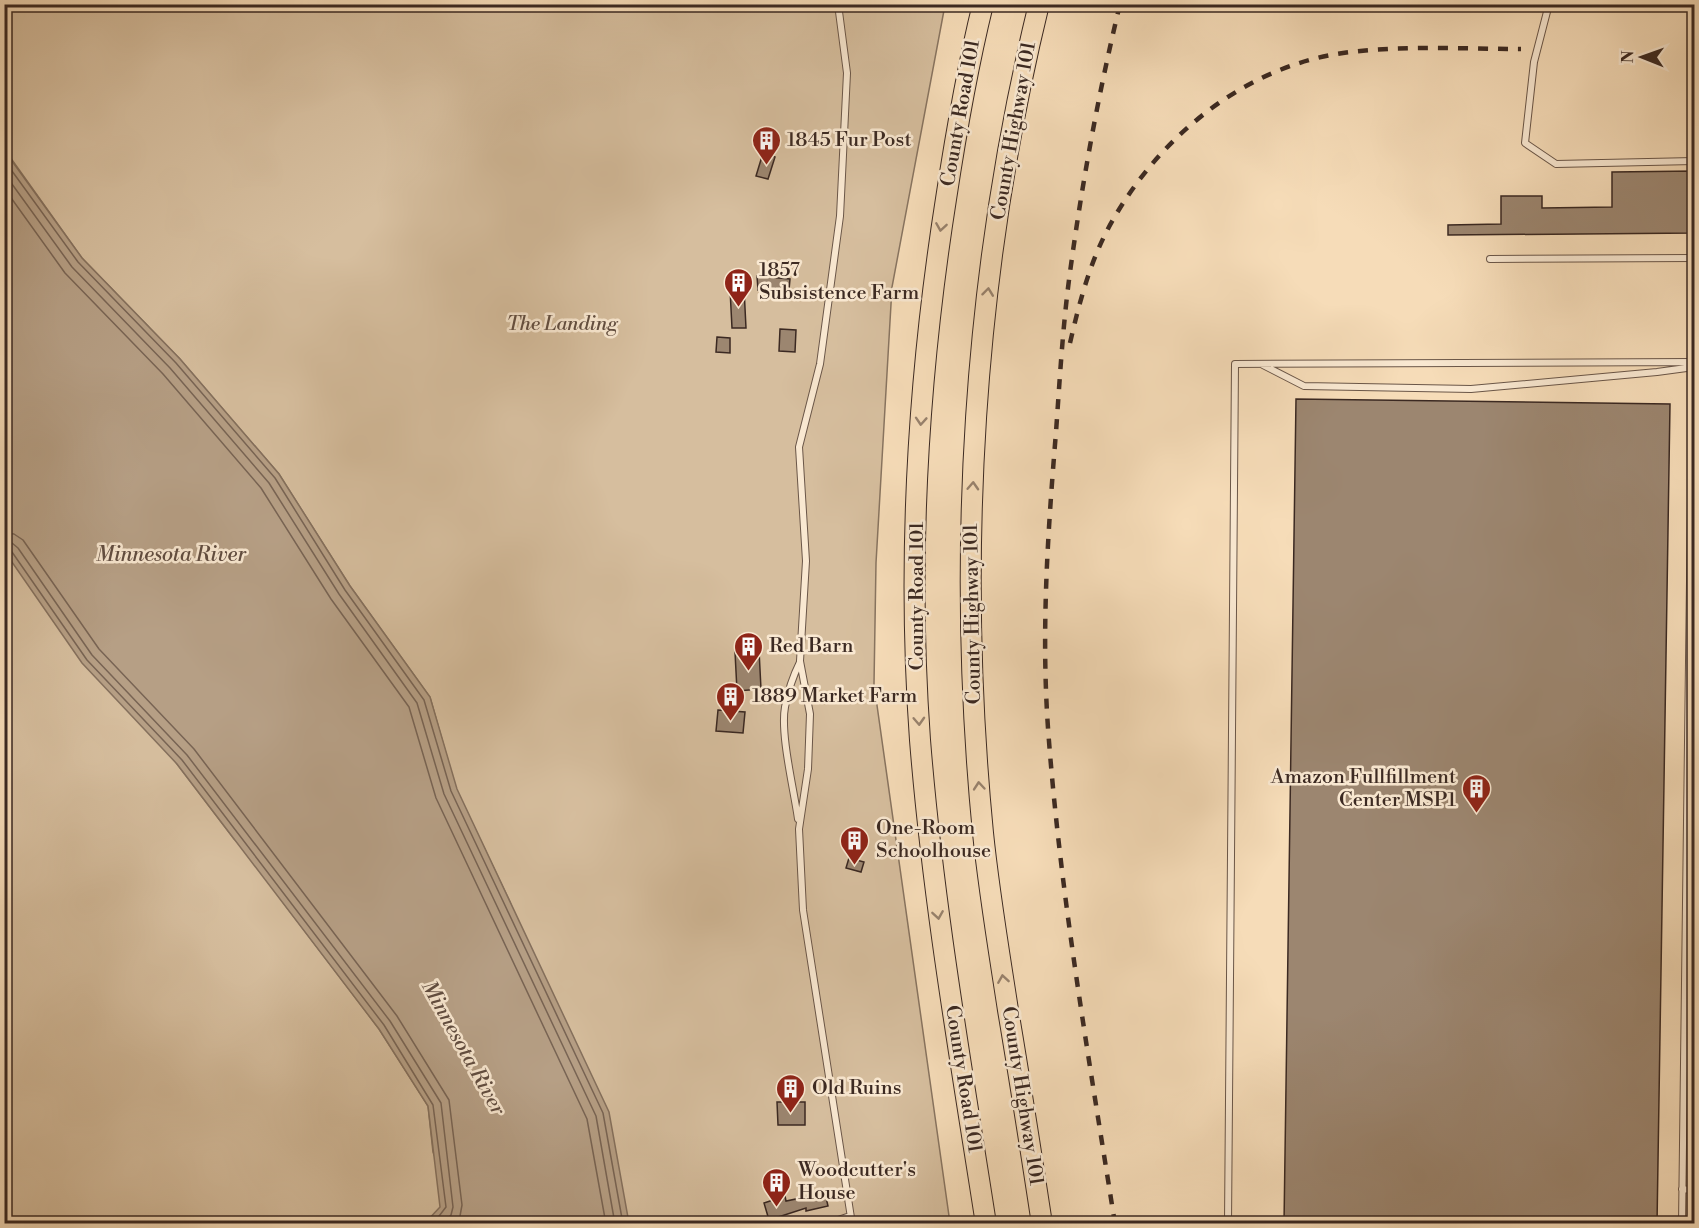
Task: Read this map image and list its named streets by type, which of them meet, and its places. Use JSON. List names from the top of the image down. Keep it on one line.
{"streets":{"main road":["County Road 101","County Highway 101"]},"one_way":["County Road 101","County Highway 101"],"water":["Minnesota River"],"parks":["The Landing"],"places":{"building":["1845 Fur Post","1857 Subsistence Farm","Red Barn","1889 Market Farm","Amazon Fullfillment Center MSP1","One-Room Schoolhouse","Old Ruins","Woodcutter's House"]},"north":"left"}
